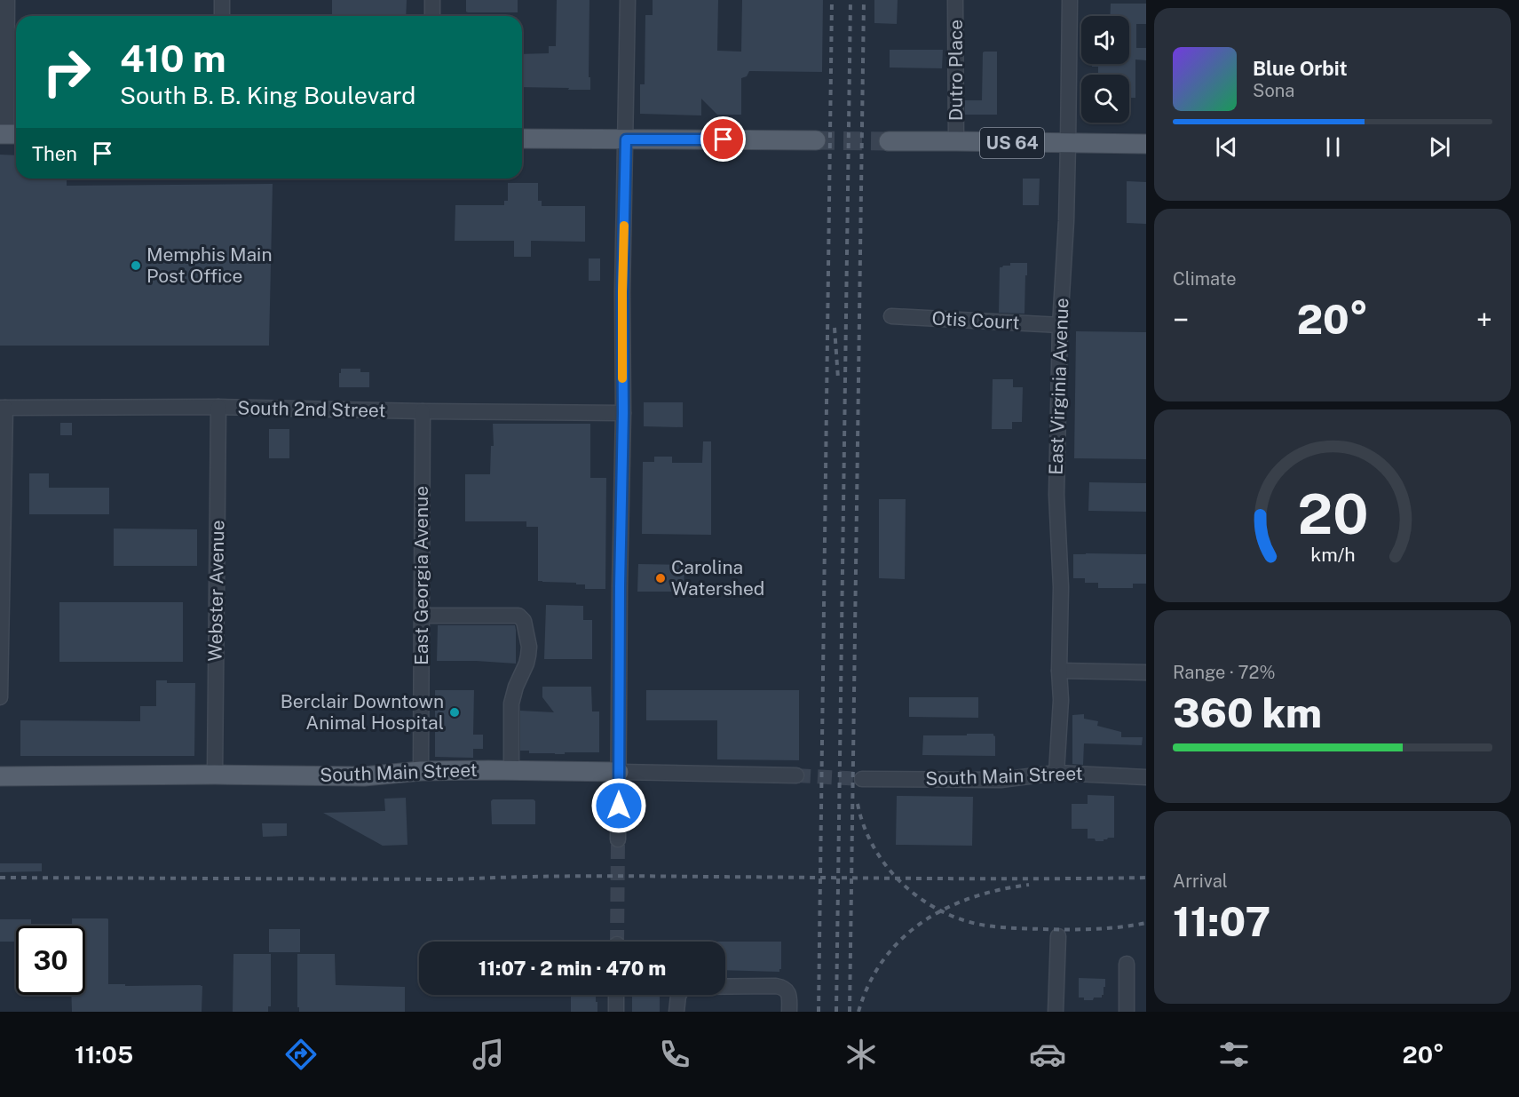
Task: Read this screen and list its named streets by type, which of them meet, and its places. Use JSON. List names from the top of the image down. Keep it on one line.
{"streets":{"main road":["US 64","South Main Street"],"street":["Dutro Place","Otis Court","East Virginia Avenue","South 2nd Street","East Georgia Avenue","Webster Avenue"]},"crossings":[["Dutro Place","US 64"],["US 64","East Virginia Avenue"],["Otis Court","East Virginia Avenue"],["East Virginia Avenue","South Main Street"],["South 2nd Street","East Georgia Avenue"],["South 2nd Street","Webster Avenue"],["East Georgia Avenue","South Main Street"],["Webster Avenue","South Main Street"]],"places":["Memphis Main Post Office","Carolina Watershed","Berclair Downtown Animal Hospital"],"page":{"turn":["410 m","South B. B. King Boulevard"],"song":["Blue Orbit","Sona"],"then":"Then","tile":["Climate",["Range · 72%","360 km"],["Arrival","11:07"]],"heat":["−","20°","+"],"limit":"30","trip":"11:07 · 2 min · 470 m","tabs":["11:05","20°"],"gauge":["20","km/h"]}}
